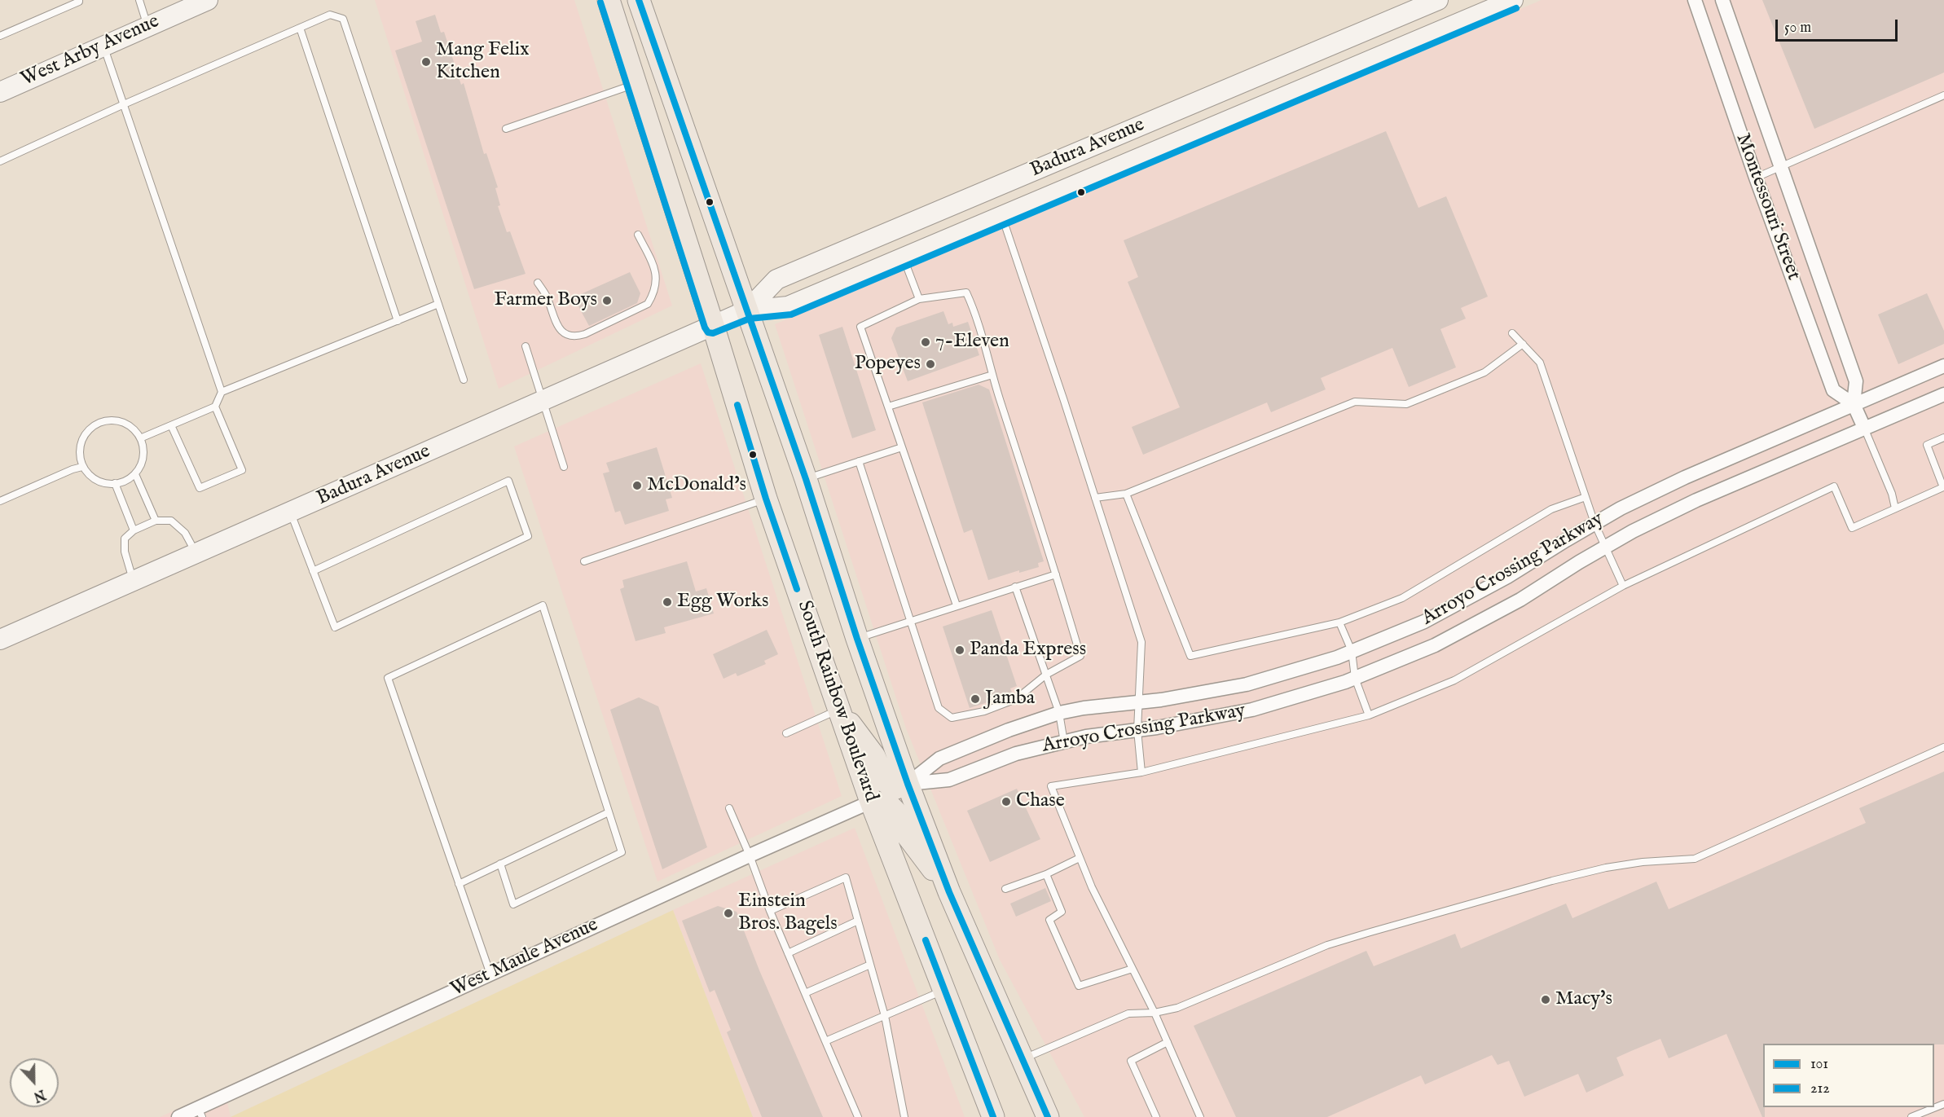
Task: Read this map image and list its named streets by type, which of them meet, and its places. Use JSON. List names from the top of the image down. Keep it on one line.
{"streets":{"main road":["West Arby Avenue","Badura Avenue","South Rainbow Boulevard"],"street":["Montessouri Street","Arroyo Crossing Parkway","West Maule Avenue"]},"crossings":[["Badura Avenue","South Rainbow Boulevard"],["Montessouri Street","Arroyo Crossing Parkway"],["Arroyo Crossing Parkway","South Rainbow Boulevard"],["South Rainbow Boulevard","West Maule Avenue"]],"places":["Mang Felix Kitchen","Farmer Boys","7-Eleven","Popeyes","McDonald's","Egg Works","Panda Express","Jamba","Chase","Einstein Bros. Bagels","Macy's"],"lines":["transit line 101","transit line 212"],"legend":["101","212"],"scale_bar":"50 m","north":"bottom"}
